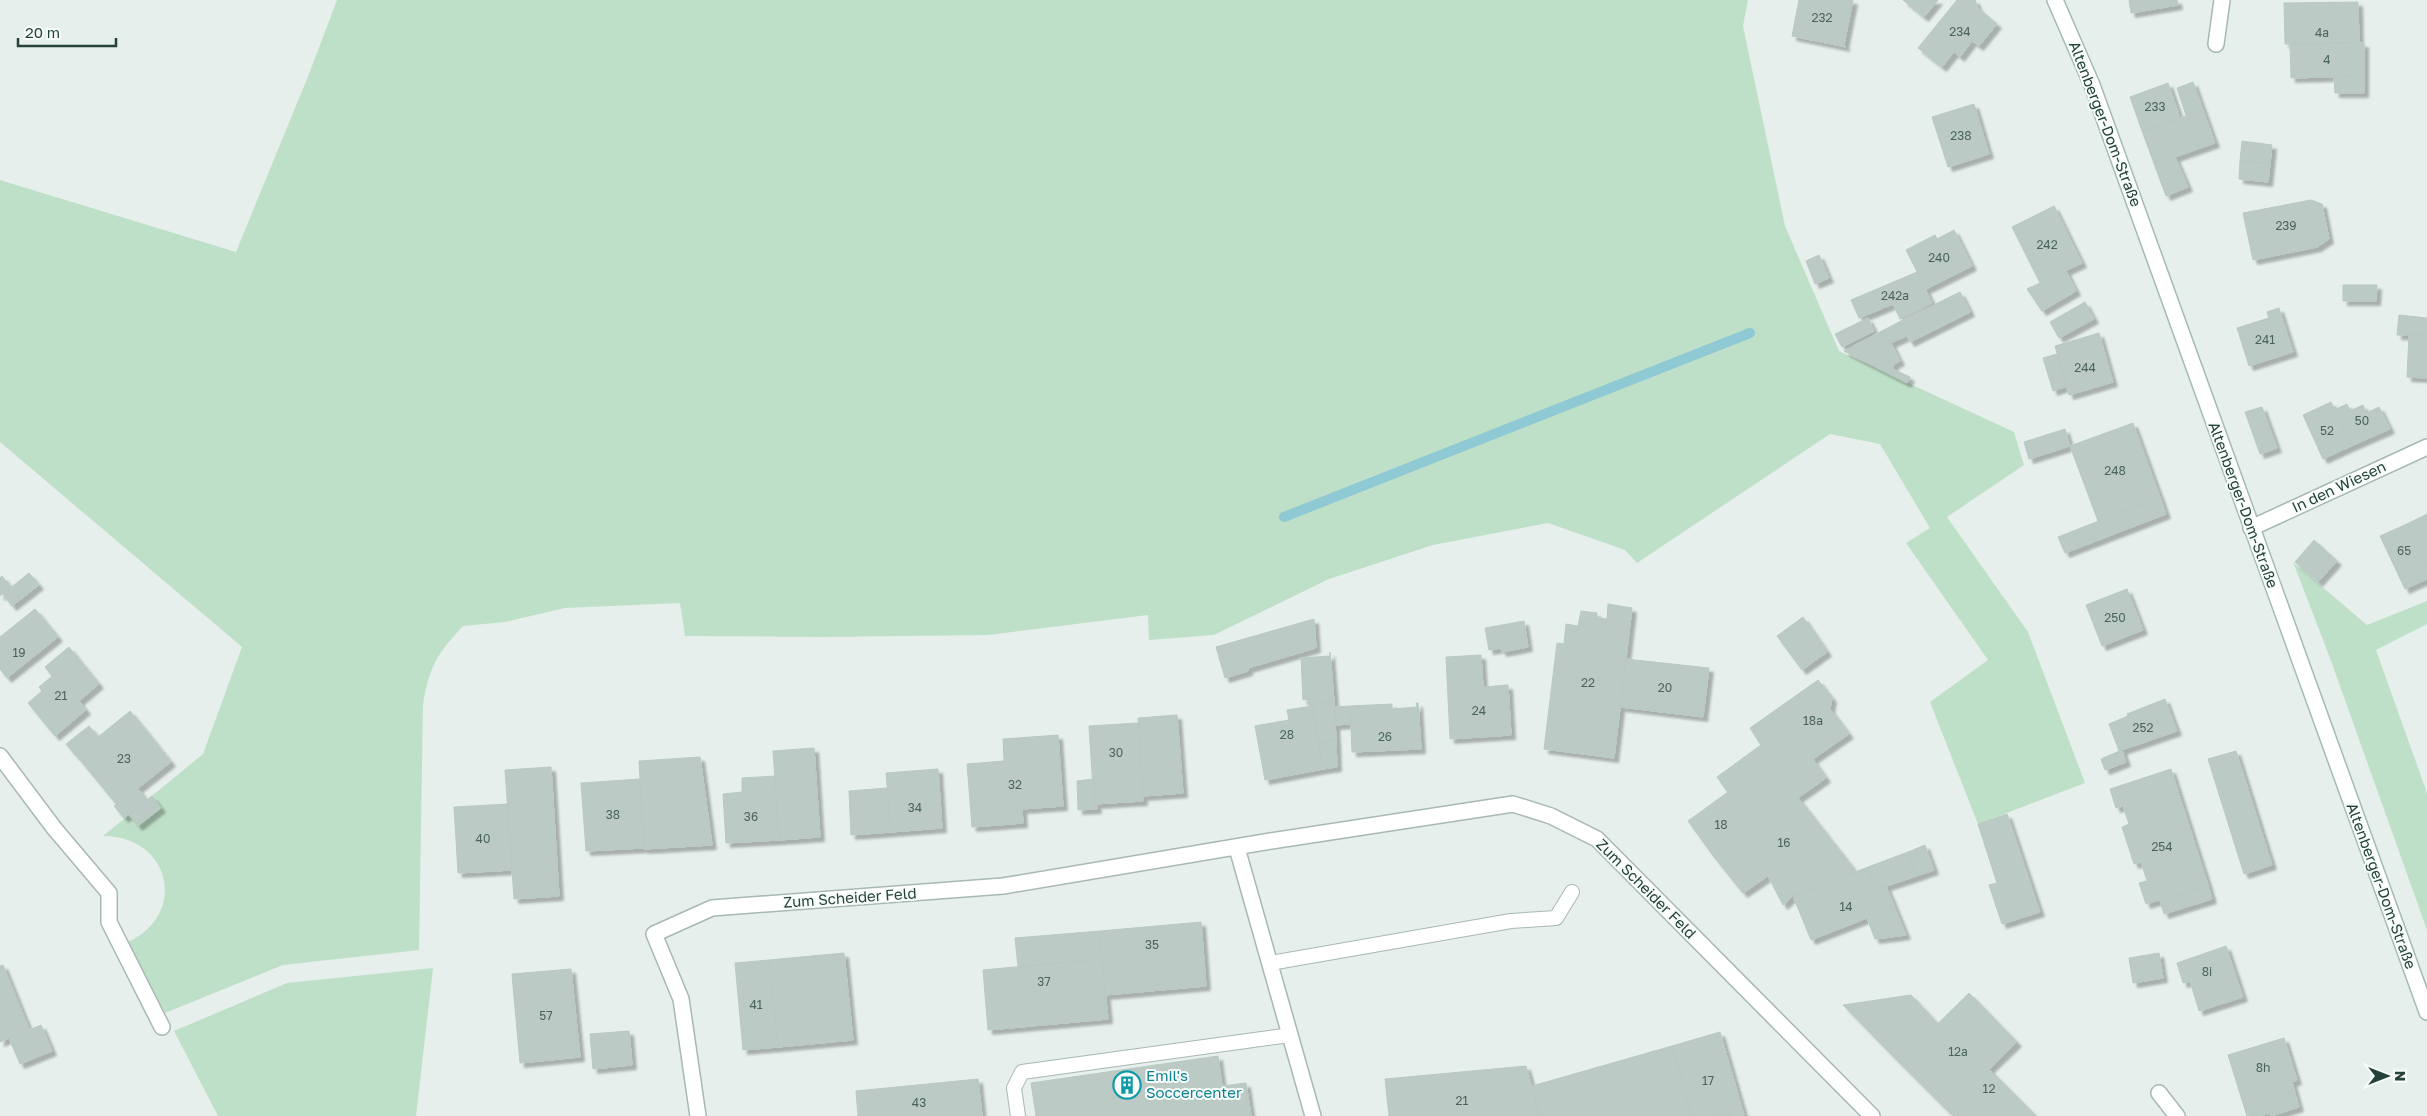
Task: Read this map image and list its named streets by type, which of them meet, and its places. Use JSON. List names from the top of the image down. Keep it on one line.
{"streets":{"street":["Altenberger-Dom-Straße","In den Wiesen","Zum Scheider Feld"]},"crossings":[["Altenberger-Dom-Straße","In den Wiesen"]],"places":{"building":["Emil's Soccercenter"]},"house_numbers":["232","234","4a","4","233","238","239","242","240","242a","241","244","50","52","248","65","250","19","22","20","21","24","18a","252","28","26","30","23","32","34","38","36","18","40","16","254","14","35","8i","37","41","57","12a","8h","17","12","21","43"],"scale_bar":"20 m","north":"right"}
